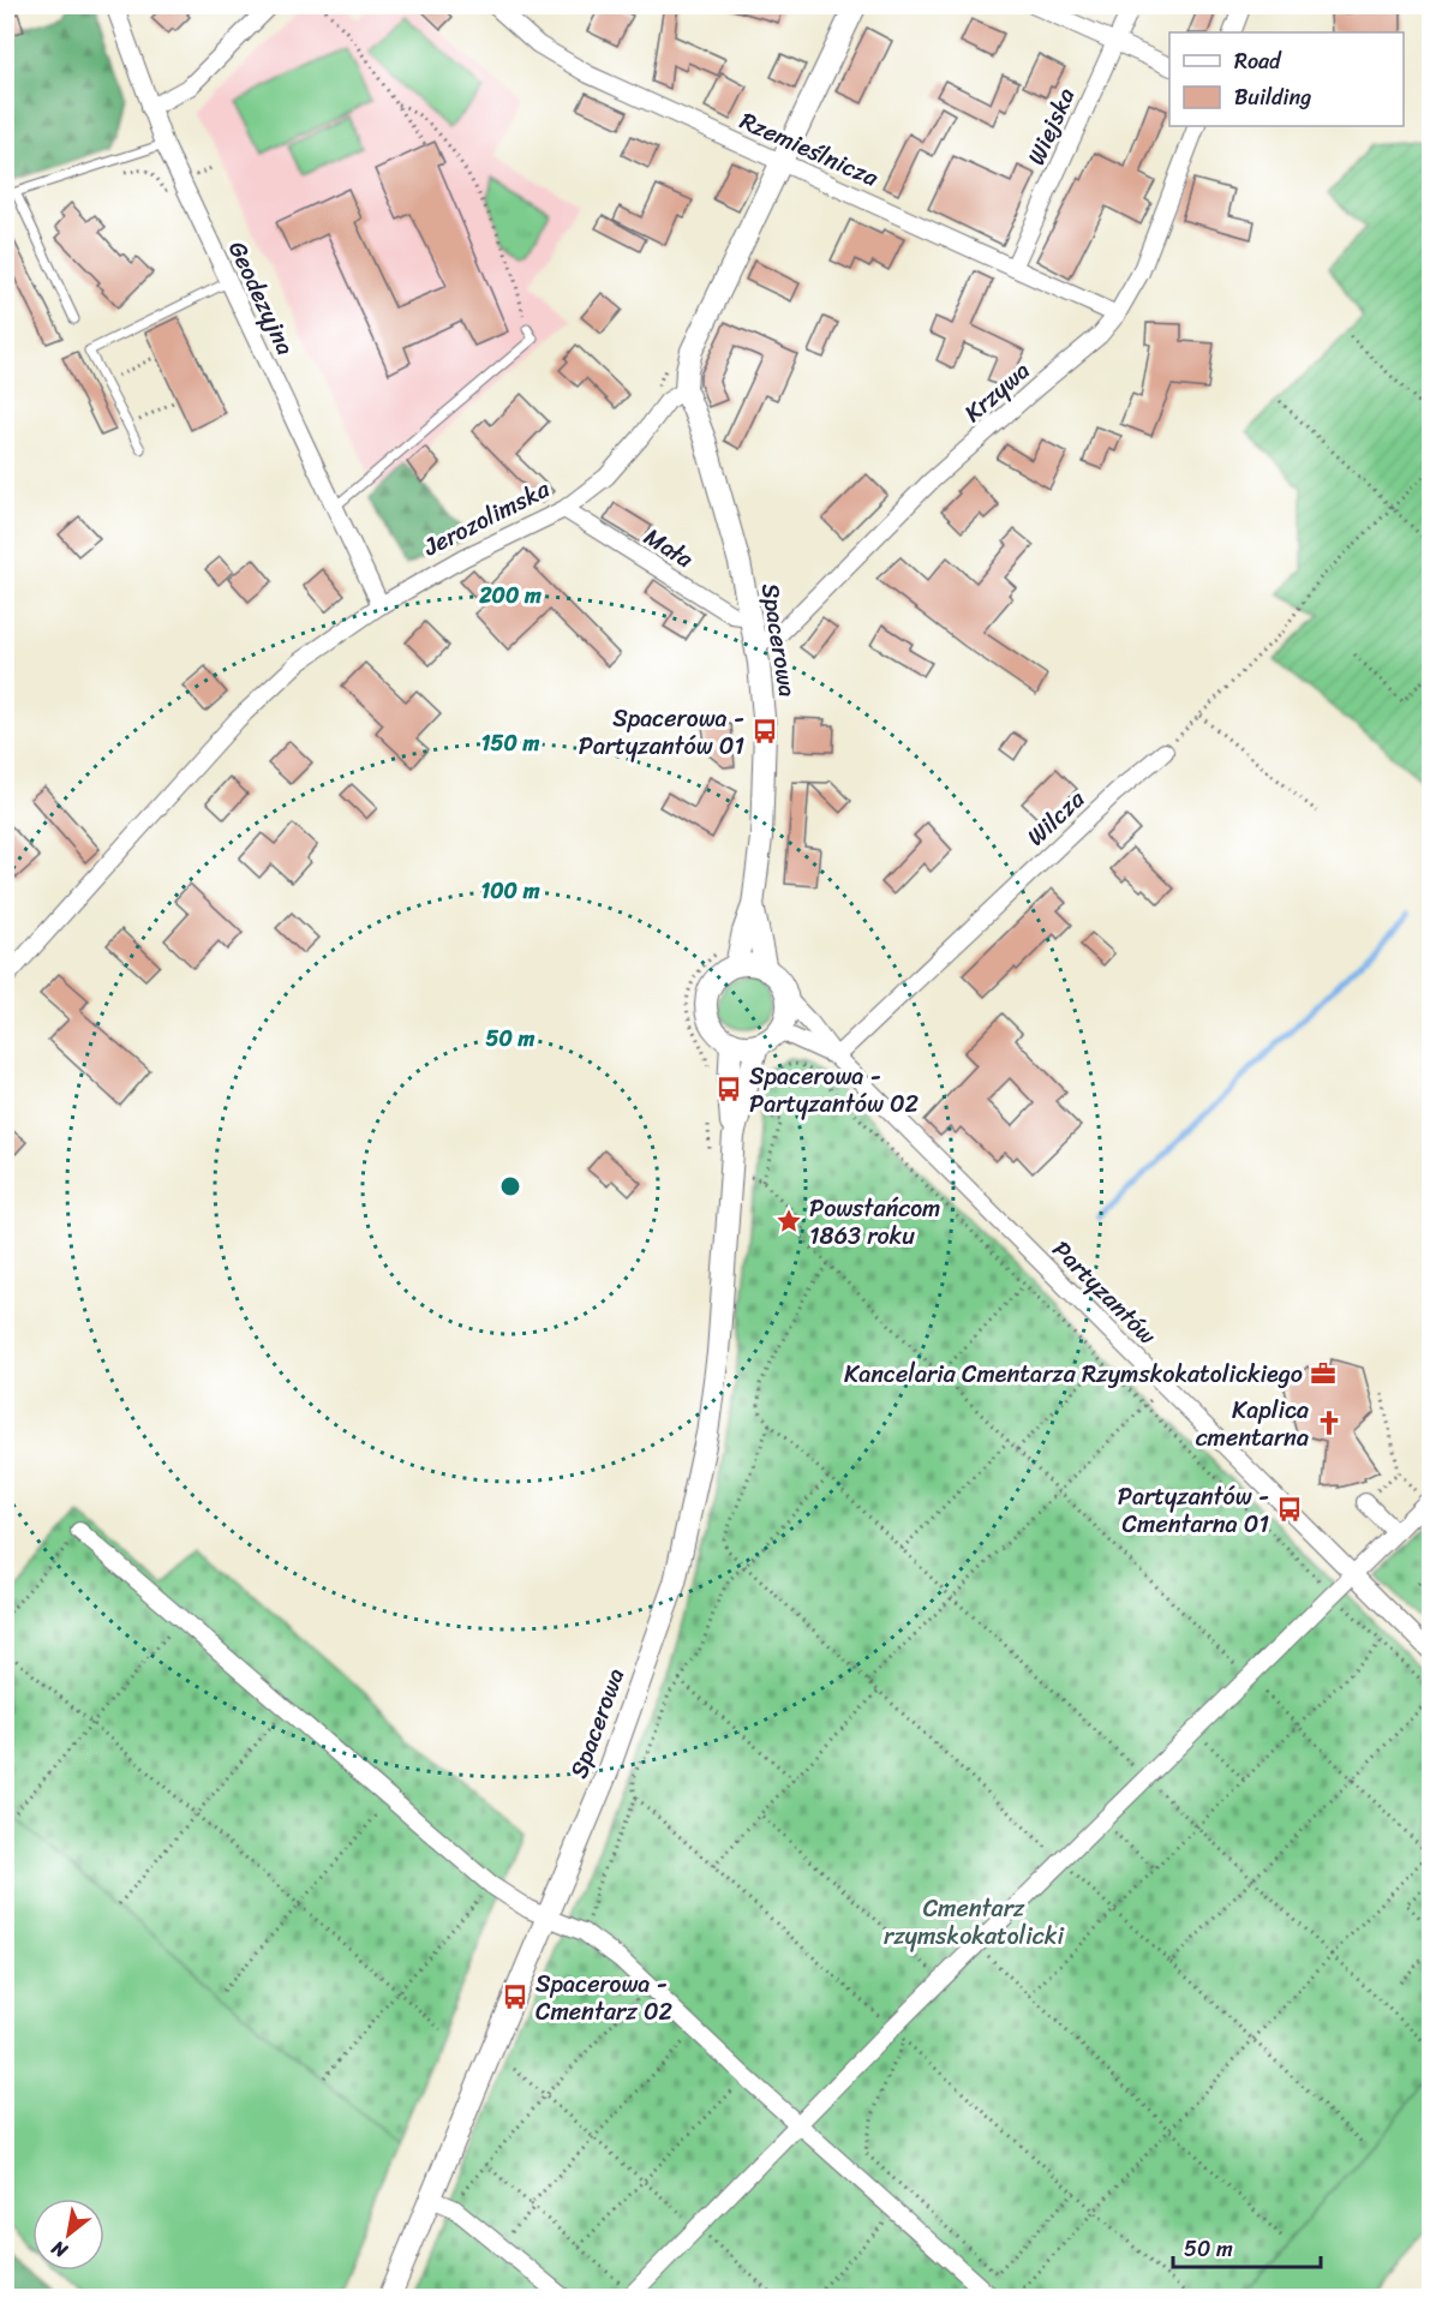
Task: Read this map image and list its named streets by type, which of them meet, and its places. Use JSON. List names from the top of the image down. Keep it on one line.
{"streets":{"street":["Wiejska","Rzemieślnicza","Geodezyjna","Krzywa","Jerozolimska","Mała","Spacerowa","Wilcza","Partyzantów"]},"crossings":[["Wiejska","Rzemieślnicza"],["Rzemieślnicza","Krzywa"],["Geodezyjna","Jerozolimska"],["Krzywa","Spacerowa"],["Jerozolimska","Mała"],["Jerozolimska","Spacerowa"],["Mała","Spacerowa"],["Spacerowa","Partyzantów"],["Wilcza","Partyzantów"]],"parks":["Cmentarz rzymskokatolicki"],"places":{"bus stop":["Spacerowa - Partyzantów 01","Spacerowa - Partyzantów 02","Partyzantów - Cmentarna 01","Spacerowa - Cmentarz 02"],"place":["Powstańcom 1863 roku"],"office":["Kancelaria Cmentarza Rzymskokatolickiego"],"church":["Kaplica cmentarna"]},"legend":["Road","Building"],"scale_bar":"50 m","north":"bottom left","rings":["200 m","150 m","100 m","50 m"]}
